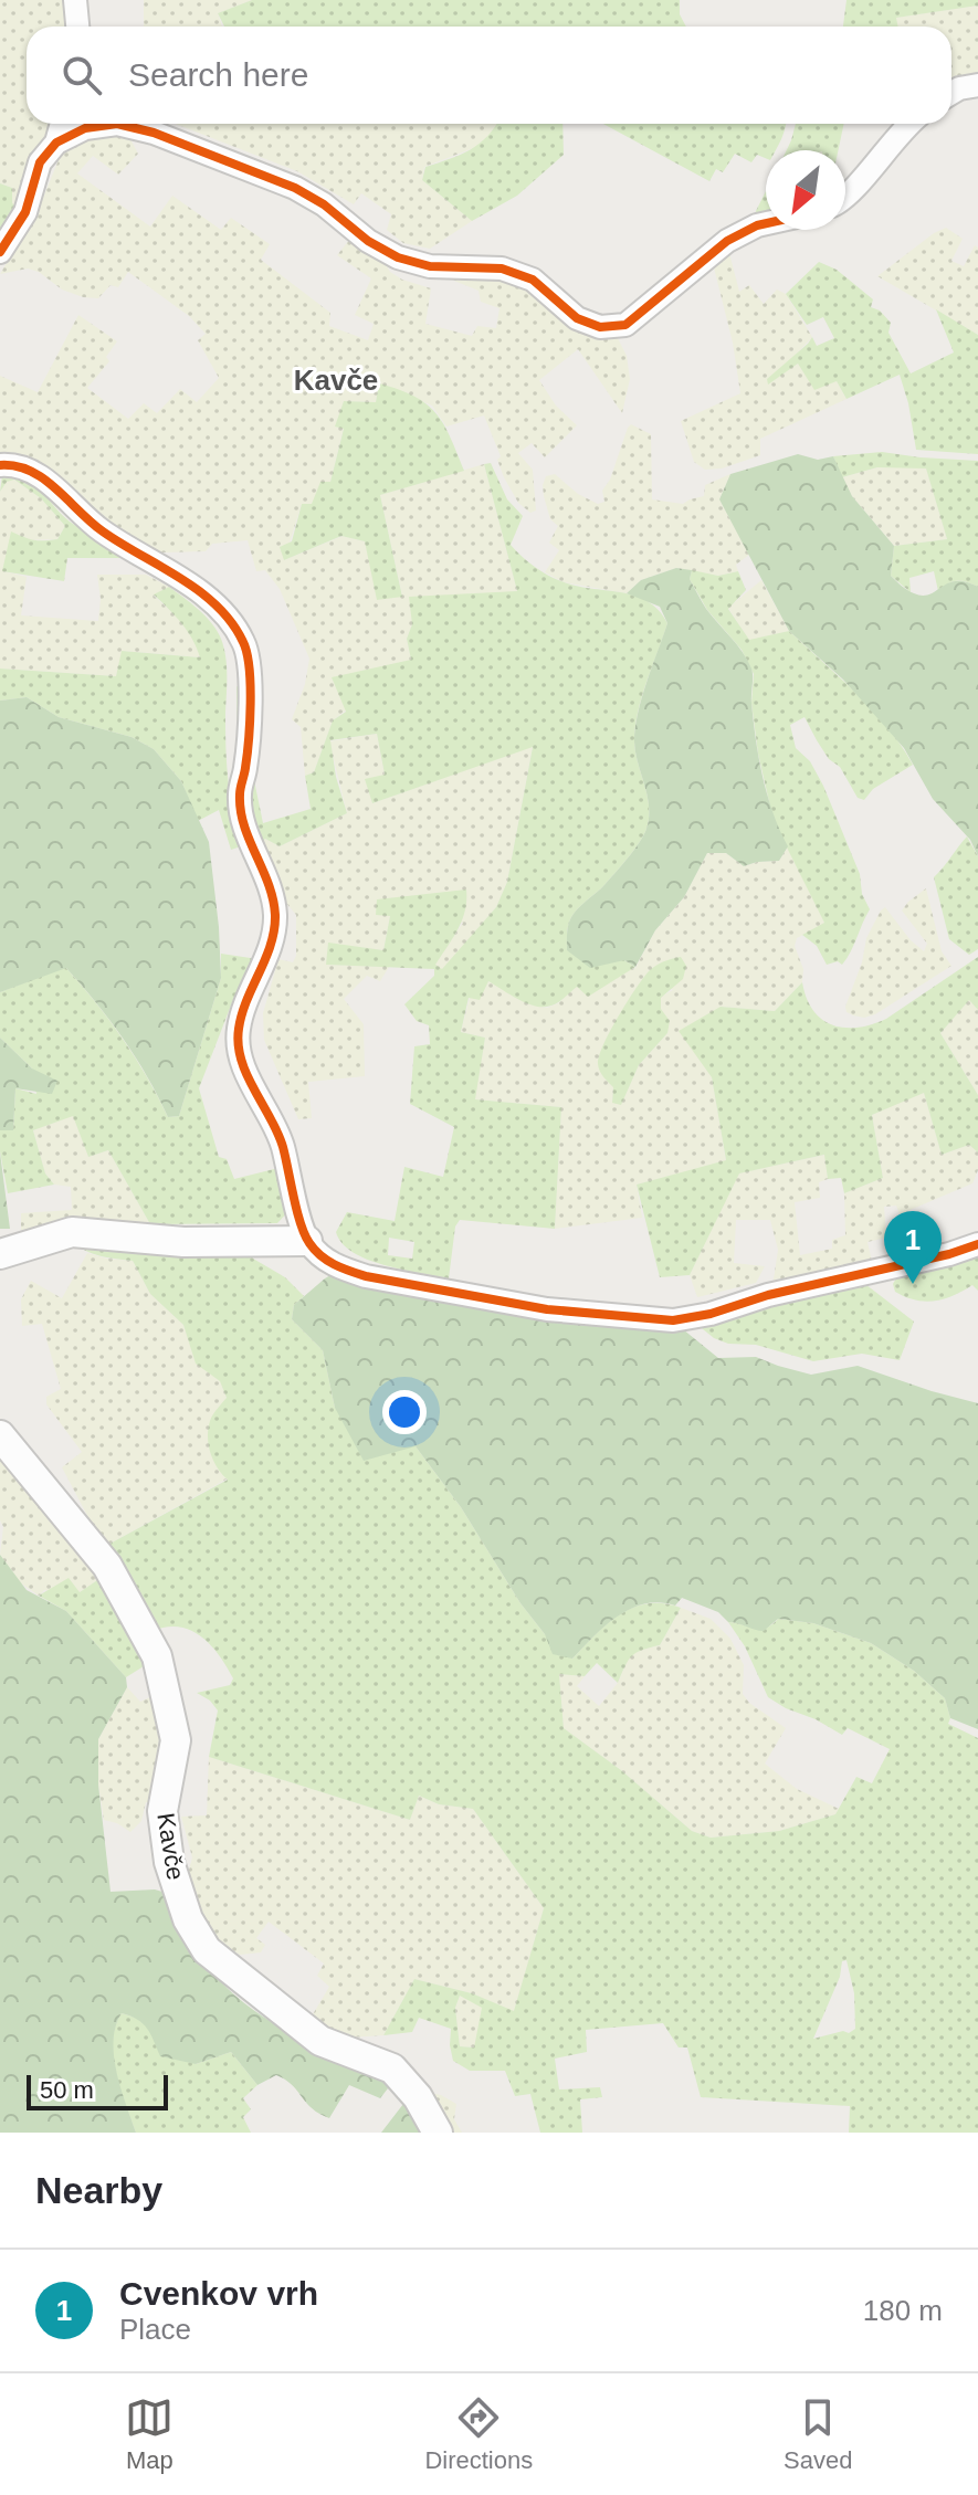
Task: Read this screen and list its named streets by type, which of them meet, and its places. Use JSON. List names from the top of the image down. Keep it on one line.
{"streets":{"street":["Kavče"]},"districts":["Kavče"],"scale_bar":"50 m","north":"bottom left","page":{"search":"Search here","pins":"1","scale":"50 m","heading":"Nearby","list":[{"mark":"1","name":"Cvenkov vrh","note":"Place","value":"180 m"}],"nav":["Map","Directions","Saved"]}}
